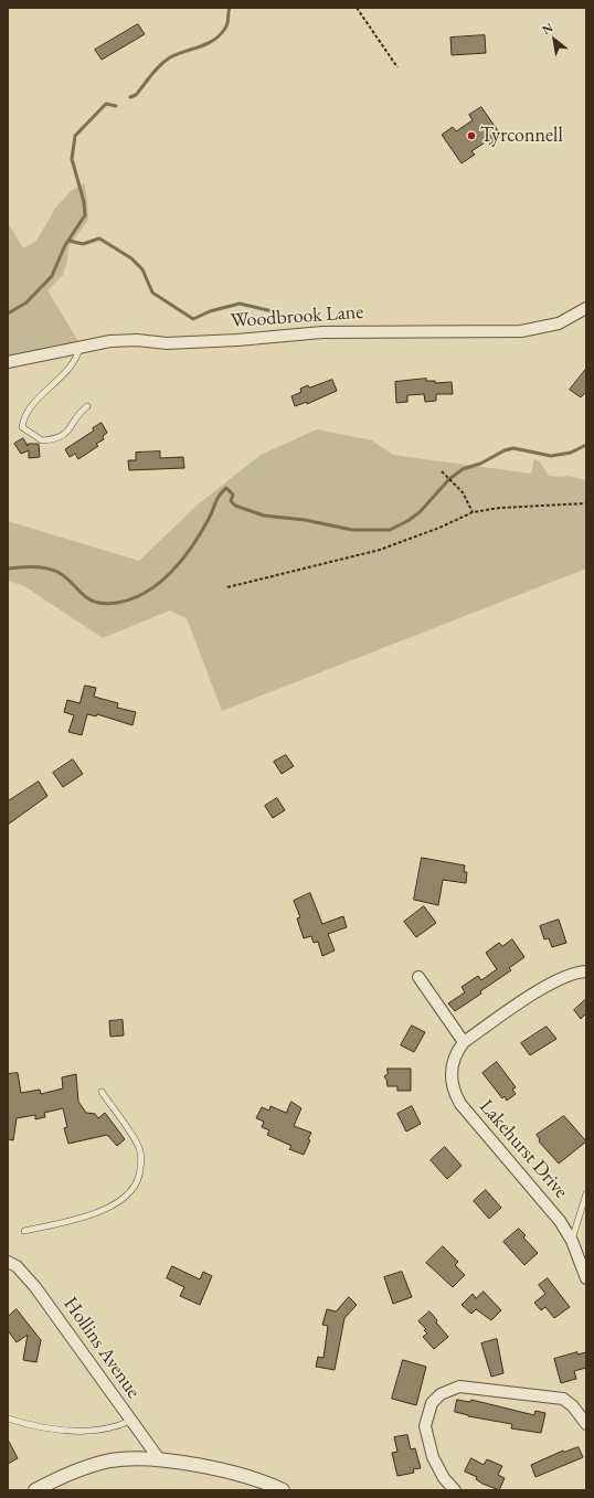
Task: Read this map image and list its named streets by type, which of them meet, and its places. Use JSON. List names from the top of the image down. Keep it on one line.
{"streets":{"street":["Woodbrook Lane","Lakehurst Drive","Hollins Avenue"]},"places":["Tyrconnell"],"north":"top left"}
